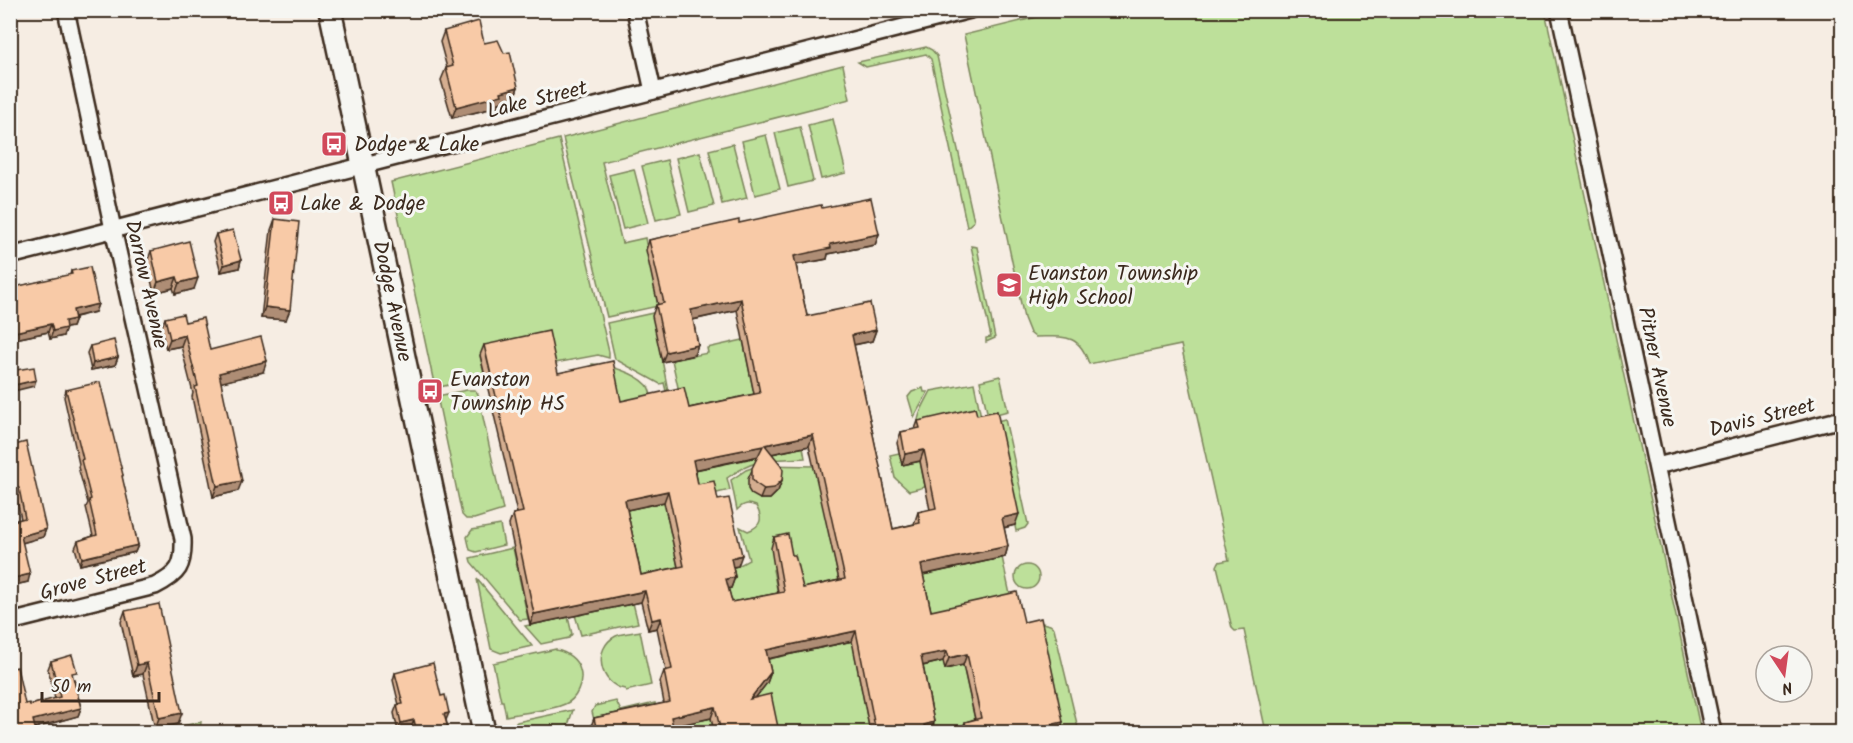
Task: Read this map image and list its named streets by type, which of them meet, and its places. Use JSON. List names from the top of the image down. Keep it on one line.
{"streets":{"main road":["Dodge Avenue"],"street":["Lake Street","Darrow Avenue","Pitner Avenue","Davis Street","Grove Street"]},"crossings":[["Lake Street","Darrow Avenue"],["Lake Street","Dodge Avenue"],["Darrow Avenue","Grove Street"],["Pitner Avenue","Davis Street"]],"places":{"bus stop":["Dodge & Lake","Lake & Dodge","Evanston Township HS"],"school or university":["Evanston Township High School"]},"scale_bar":"50 m","north":"bottom"}
